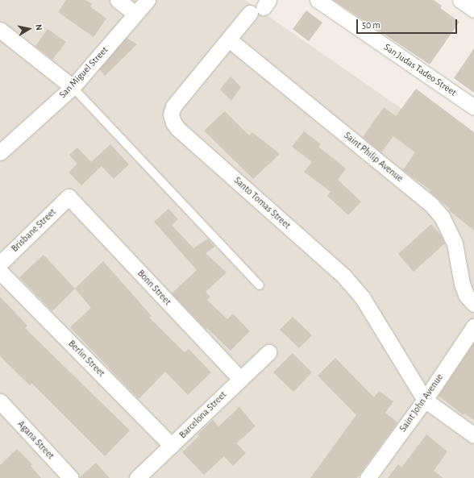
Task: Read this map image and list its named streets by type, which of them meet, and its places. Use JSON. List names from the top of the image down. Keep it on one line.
{"streets":{"street":["San Judas Tadeo Street","San Miguel Street","Saint Philip Avenue","Santo Tomas Street","Brisbane Street","Bonn Street","Berlin Street","Saint John Avenue","Barcelona Street","Agana Street"]},"crossings":[["Saint Philip Avenue","Santo Tomas Street"],["Santo Tomas Street","Saint John Avenue"],["Brisbane Street","Bonn Street"],["Bonn Street","Barcelona Street"],["Berlin Street","Barcelona Street"]],"scale_bar":"50 m","north":"right"}
